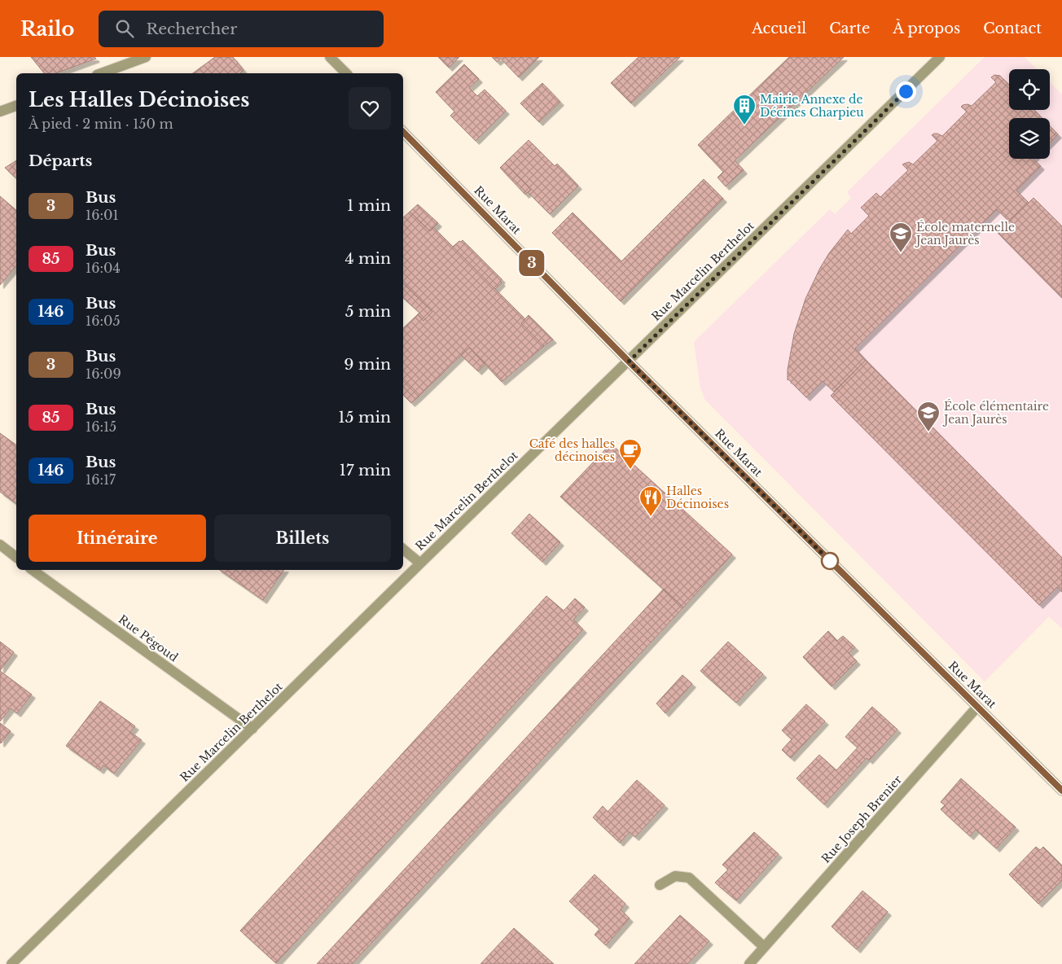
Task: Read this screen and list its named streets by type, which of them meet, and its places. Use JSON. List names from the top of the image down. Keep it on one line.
{"streets":{"street":["Rue Marat","Rue Marcelin Berthelot","Rue Pégoud","Rue Joseph Brenier"]},"crossings":[["Rue Marat","Rue Marcelin Berthelot"],["Rue Marat","Rue Joseph Brenier"],["Rue Marcelin Berthelot","Rue Pégoud"]],"places":{"building":["Mairie Annexe de Décines Charpieu"],"school or university":["École maternelle Jean Jaurès","École élémentaire Jean Jaurès"],"cafe":["Café des halles décinoises"],"restaurant":["Halles Décinoises"]},"lines":["bus line 3"],"page":{"header":"Railo","search":"Rechercher","nav":["Accueil","Carte","À propos","Contact"],"on_map":"3","heading":[["Les Halles Décinoises","À pied · 2 min · 150 m"],"Départs"],"list":[{"mark":"3","name":"Bus","note":"16:01","value":"1 min"},{"mark":"85","name":"Bus","note":"16:04","value":"4 min"},{"mark":"146","name":"Bus","note":"16:05","value":"5 min"},{"mark":"3","name":"Bus","note":"16:09","value":"9 min"},{"mark":"85","name":"Bus","note":"16:15","value":"15 min"},{"mark":"146","name":"Bus","note":"16:17","value":"17 min"}],"buttons":["Itinéraire","Billets"]}}
